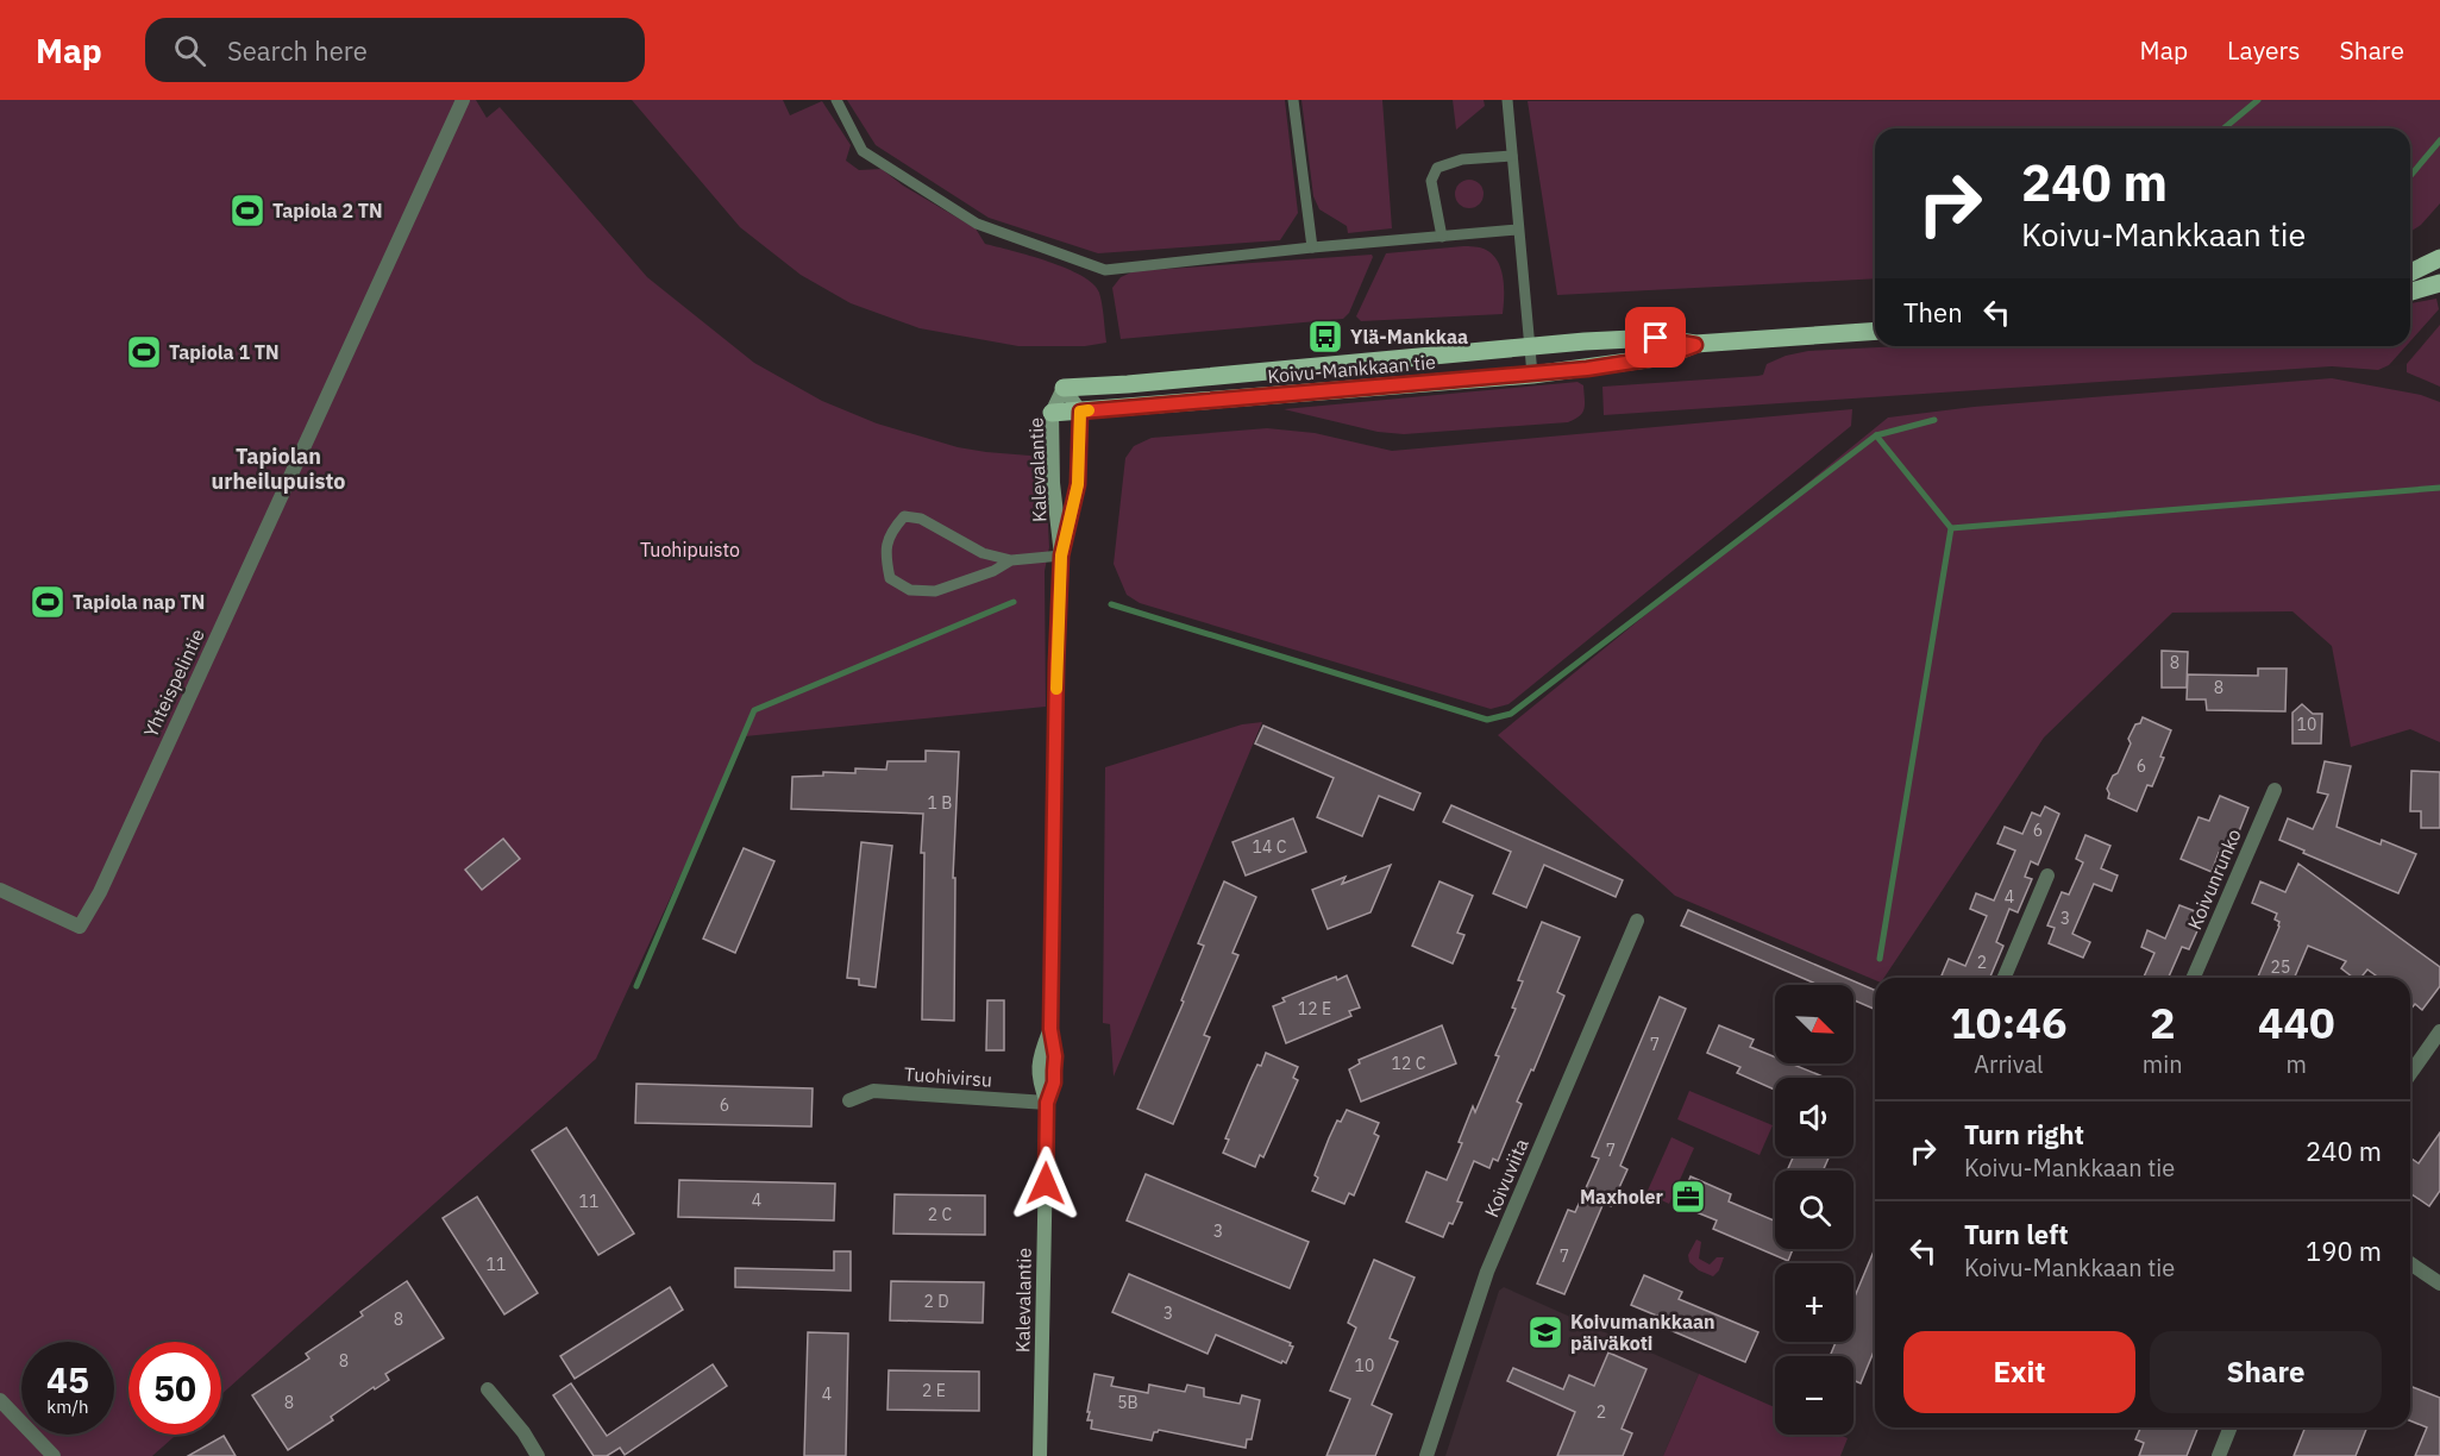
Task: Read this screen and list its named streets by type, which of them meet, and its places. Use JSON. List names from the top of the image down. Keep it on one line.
{"streets":{"main road":["Koivu-Mankkaan tie","Kalevalantie"],"street":["Yhteispelintie","Koivunrunko","Tuohivirsu","Koivuviita"]},"crossings":[["Koivu-Mankkaan tie","Kalevalantie"],["Kalevalantie","Tuohivirsu"]],"districts":["Tapiolan urheilupuisto"],"parks":["Tuohipuisto"],"places":{"sports":["Tapiola 2 TN","Tapiola 1 TN","Tapiola nap TN"],"bus stop":["Ylä-Mankkaa"],"office":["Maxholer"],"school or university":["Koivumankkaan päiväkoti"]},"house_numbers":["8","8","10","6","1 B","6","14 C","4","3","2","25","12 E","7","12 C","6","7","4","11","2 C","3","7","11","2 D","3","8","8","10","2 E","4","8","5B","2"],"north":"bottom right","page":{"header":"Map","search":"Search here","nav":["Map","Layers","Share"],"turn":["240 m","Koivu-Mankkaan tie"],"then":"Then","eta":["10:46","Arrival","2","min","440","m"],"map_buttons":["+","−"],"list":[{"name":"Turn right","note":"Koivu-Mankkaan tie","value":"240 m"},{"name":"Turn left","note":"Koivu-Mankkaan tie","value":"190 m"}],"buttons":["Exit","Share"],"speed":"45 km/h","limit":"50"}}
